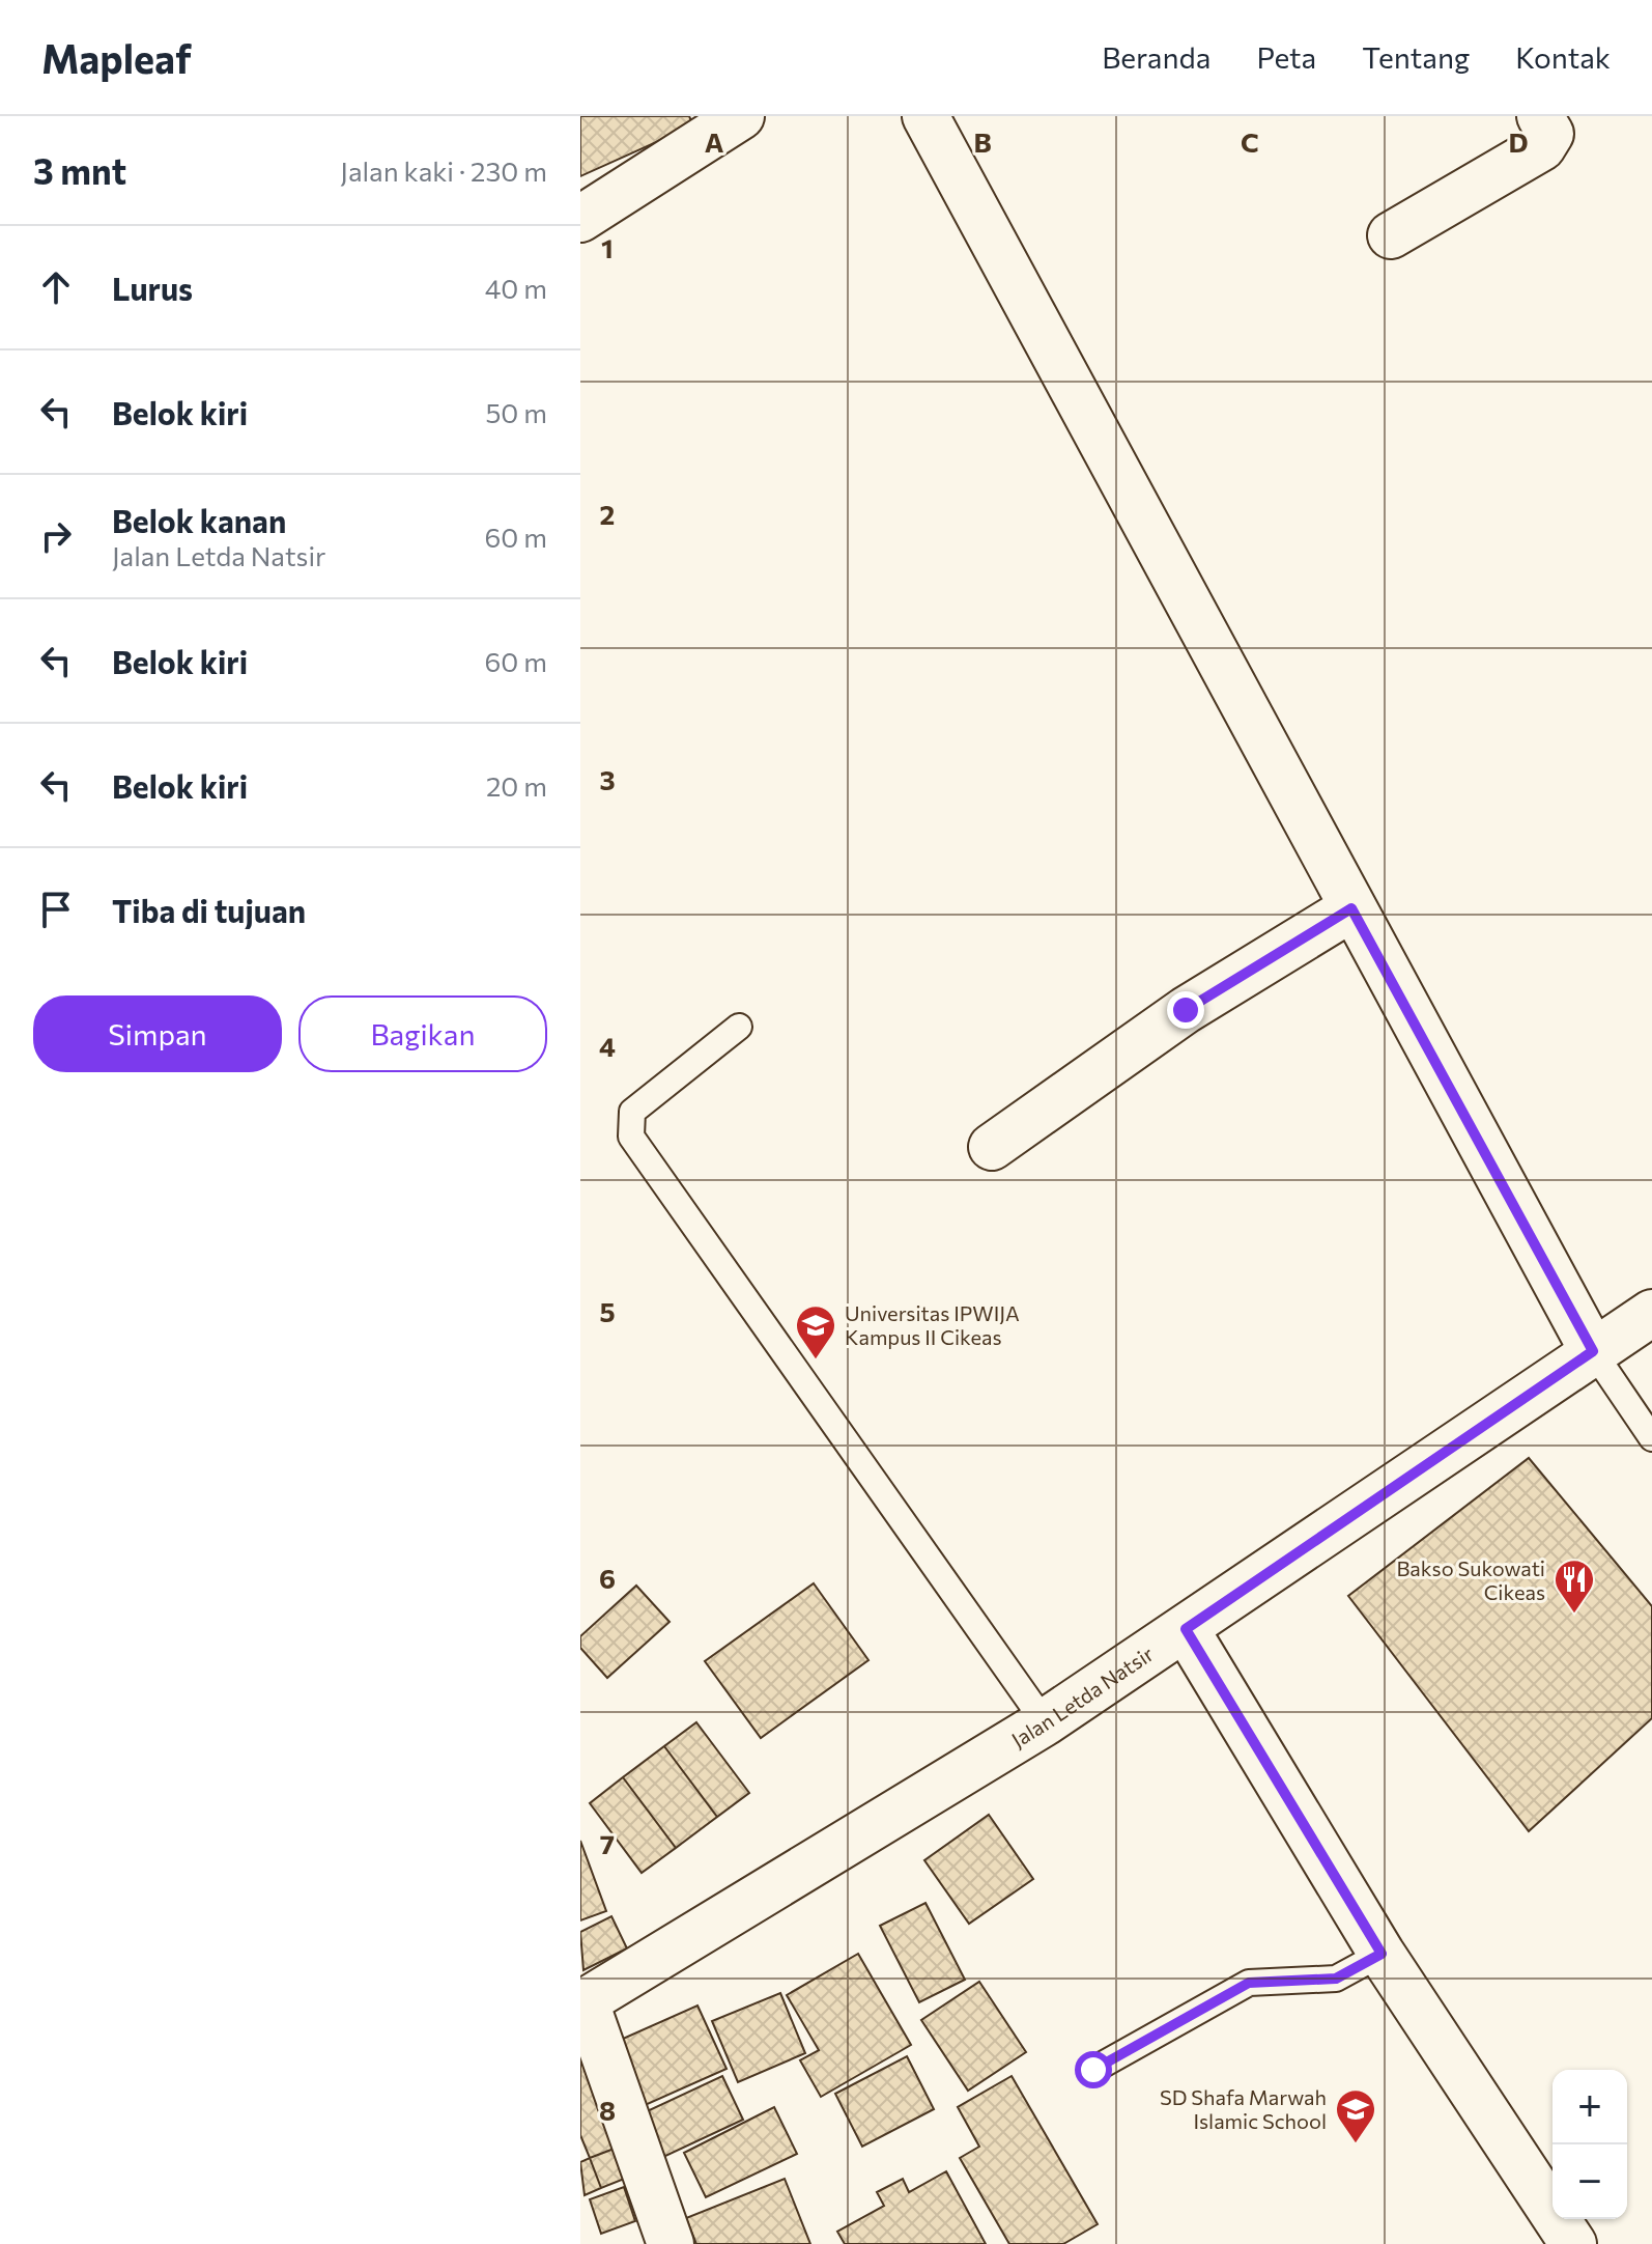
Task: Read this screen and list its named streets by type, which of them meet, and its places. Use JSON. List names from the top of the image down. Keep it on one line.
{"streets":{"street":["Jalan Letda Natsir"]},"places":{"school or university":["Universitas IPWIJA Kampus II Cikeas","SD Shafa Marwah Islamic School"],"restaurant":["Bakso Sukowati Cikeas"]},"page":{"header":"Mapleaf","nav":["Beranda","Peta","Tentang","Kontak"],"heading":["3 mnt","Jalan kaki · 230 m"],"list":[["Lurus","40 m"],["Belok kiri","50 m"],["Belok kanan","Jalan Letda Natsir","60 m"],["Belok kiri","60 m"],["Belok kiri","20 m"],"Tiba di tujuan"],"buttons":["Simpan","Bagikan"],"map_buttons":["+","−"]},"grid":{"columns":["A","B","C","D"],"rows":["1","2","3","4","5","6","7","8"]}}
